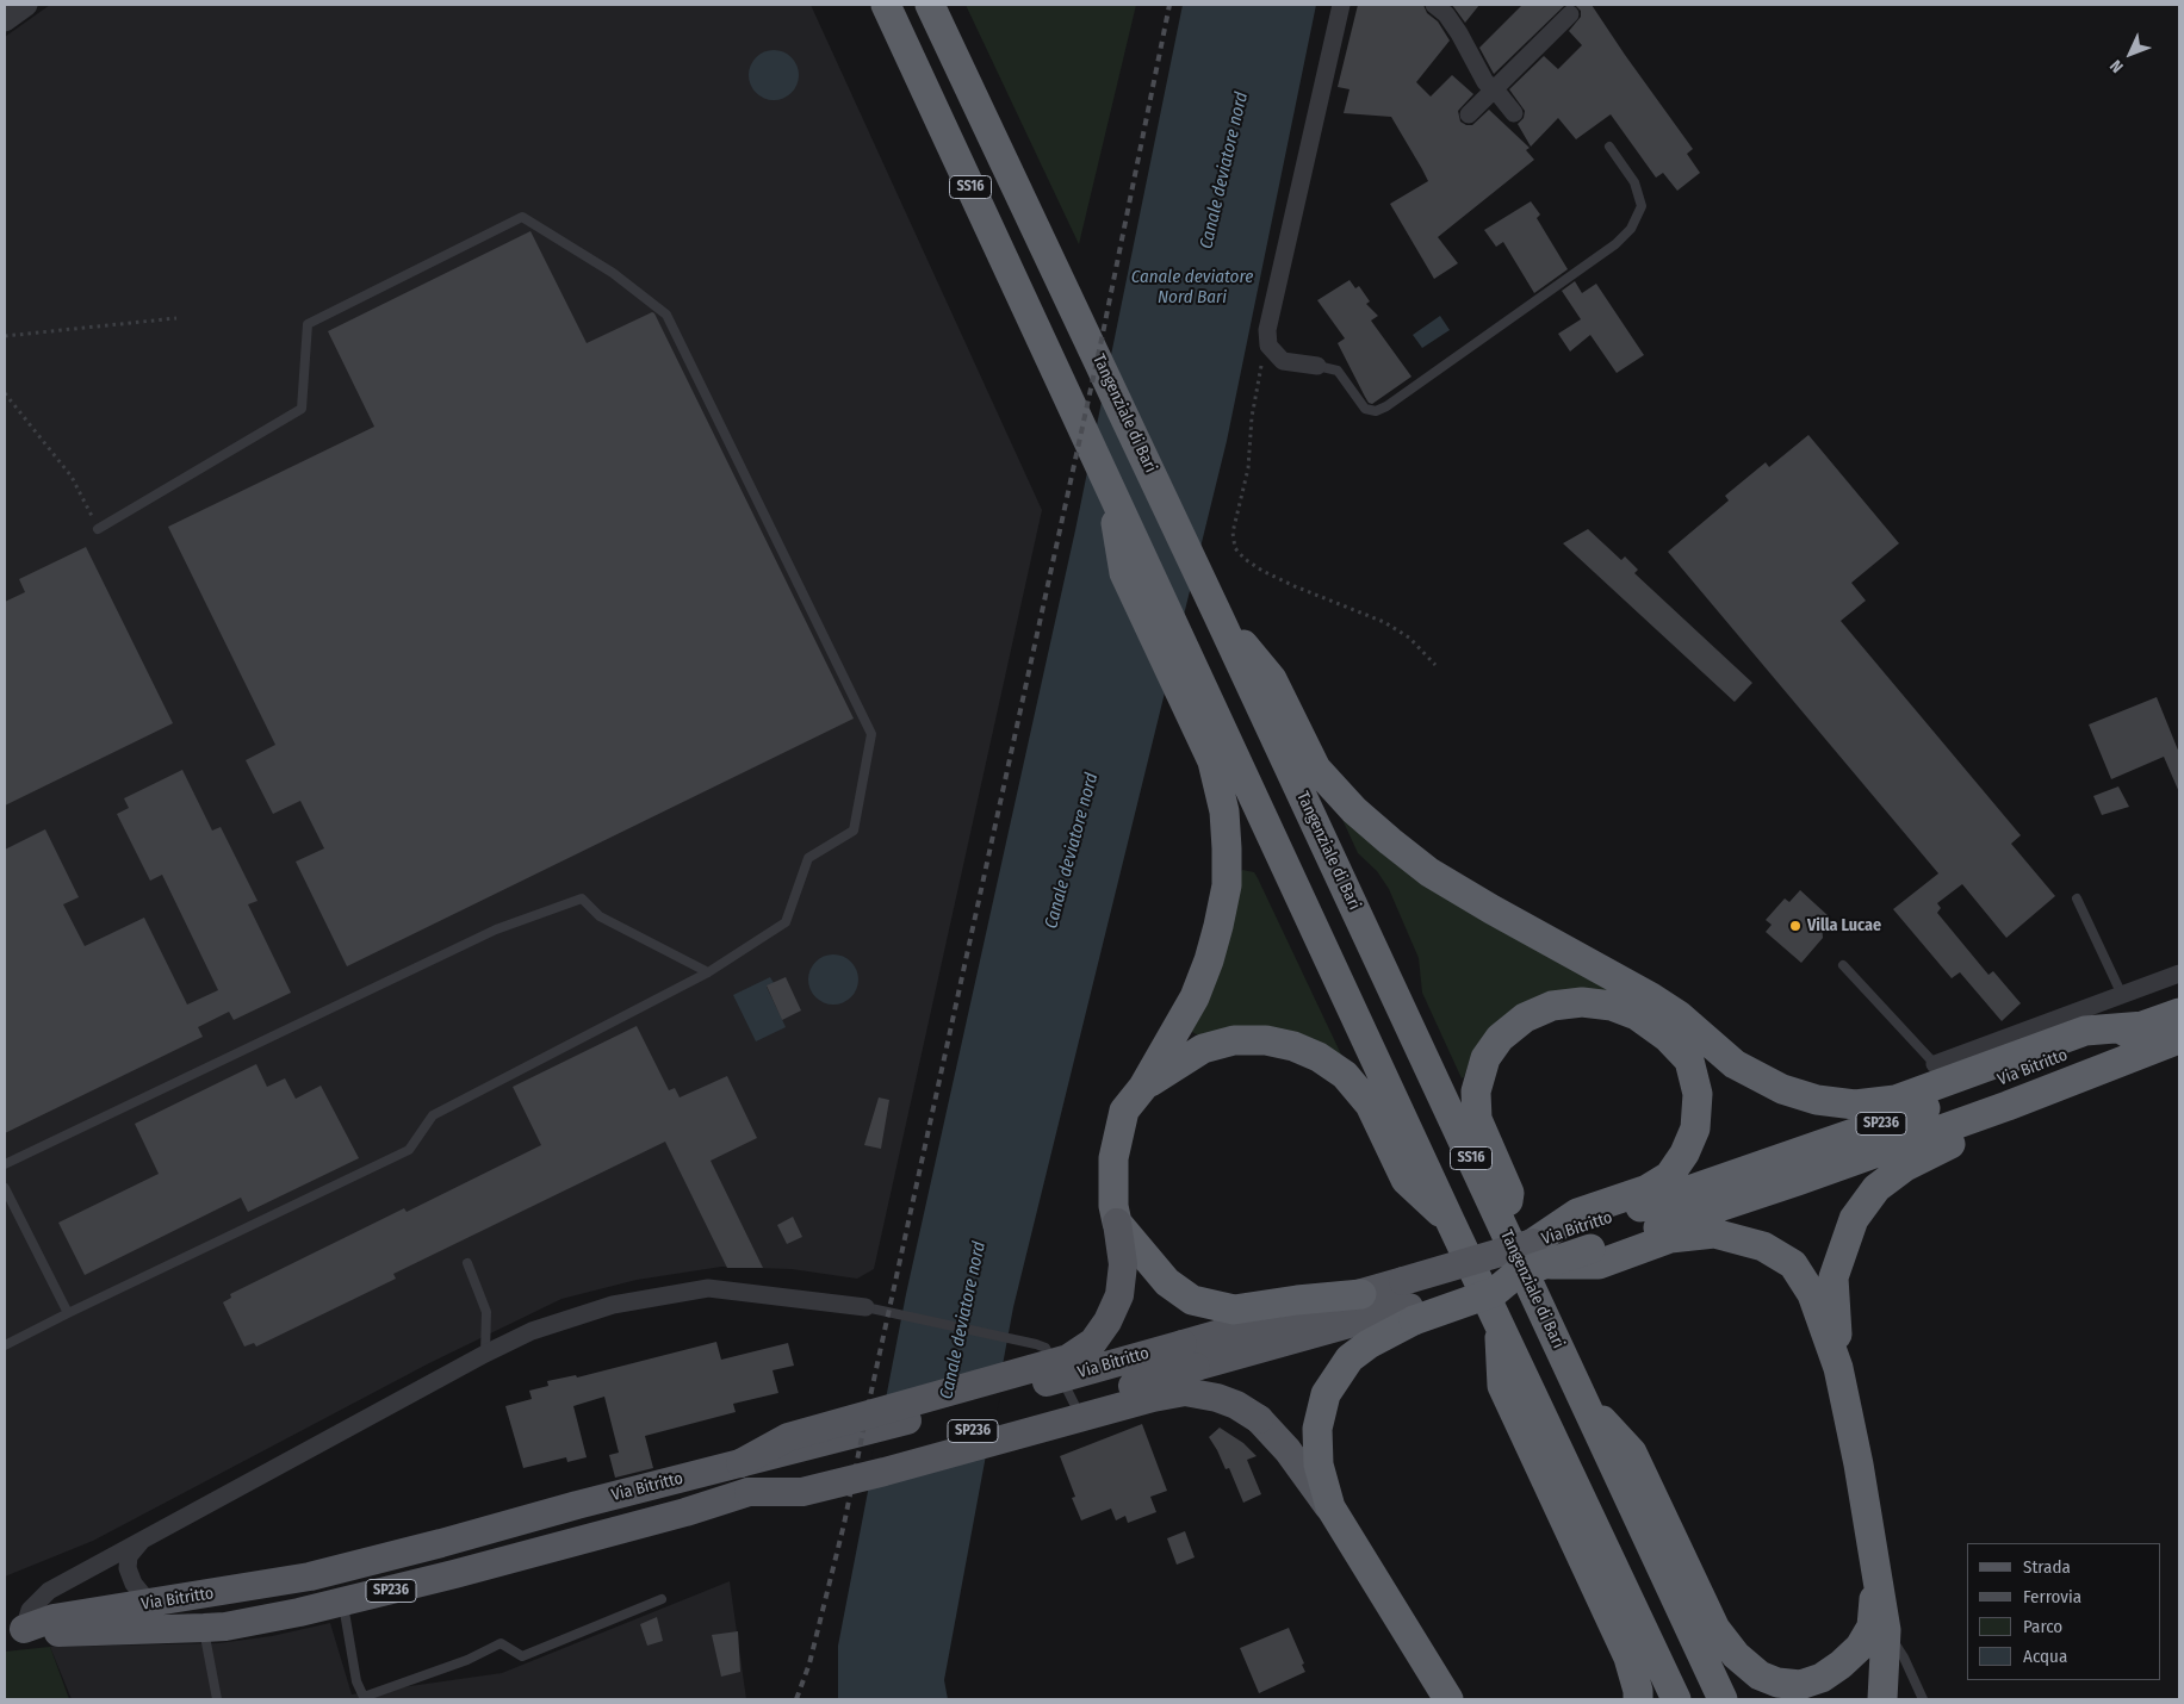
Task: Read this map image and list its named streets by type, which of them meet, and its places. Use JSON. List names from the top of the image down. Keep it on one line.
{"streets":{"highway":["SS16","Tangenziale di Bari","Via Bitritto","SP236"]},"crossings":[["Tangenziale di Bari","Via Bitritto"]],"water":["Canale deviatore nord","Canale deviatore Nord Bari"],"places":["Villa Lucae"],"legend":["Strada","Ferrovia","Parco","Acqua"],"north":"bottom left"}
